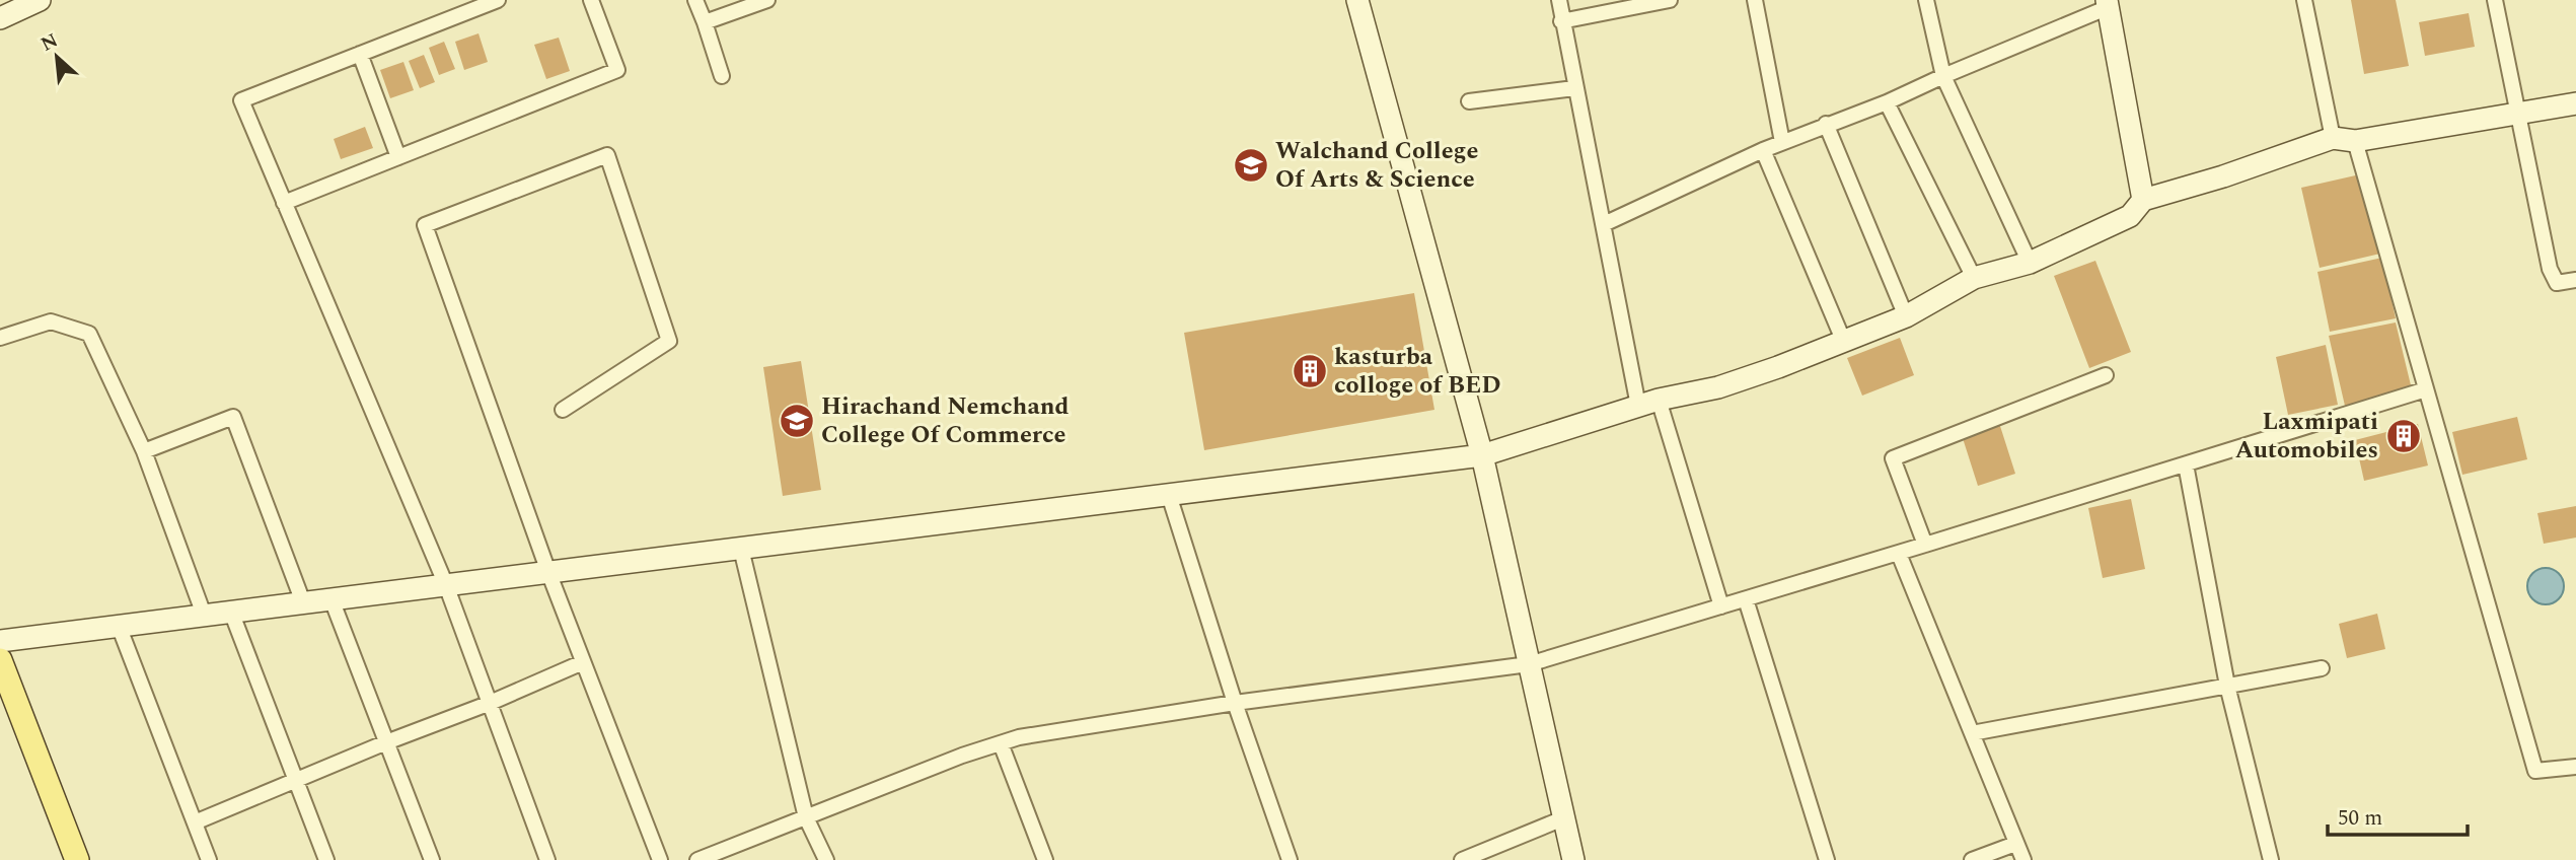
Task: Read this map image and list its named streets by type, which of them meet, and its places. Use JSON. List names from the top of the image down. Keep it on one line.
{"places":{"school or university":["Walchand College Of Arts & Science","Hirachand Nemchand College Of Commerce"],"building":["kasturba colloge of BED","Laxmipati Automobiles"]},"scale_bar":"50 m","north":"top left"}
